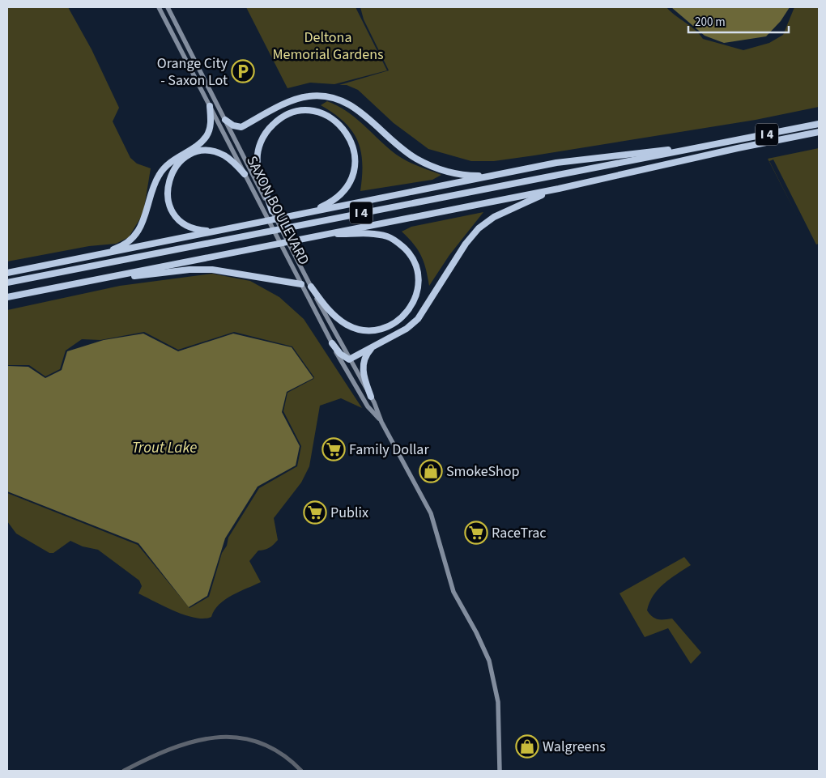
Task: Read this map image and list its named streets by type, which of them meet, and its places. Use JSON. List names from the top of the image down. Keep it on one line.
{"streets":{"highway":["I 4"],"main road":["SAXON BOULEVARD"]},"water":["Trout Lake"],"parks":["Deltona Memorial Gardens"],"places":{"parking":["Orange City - Saxon Lot"],"supermarket":["Family Dollar","Publix","RaceTrac"],"shop":["SmokeShop","Walgreens"]},"scale_bar":"200 m"}
